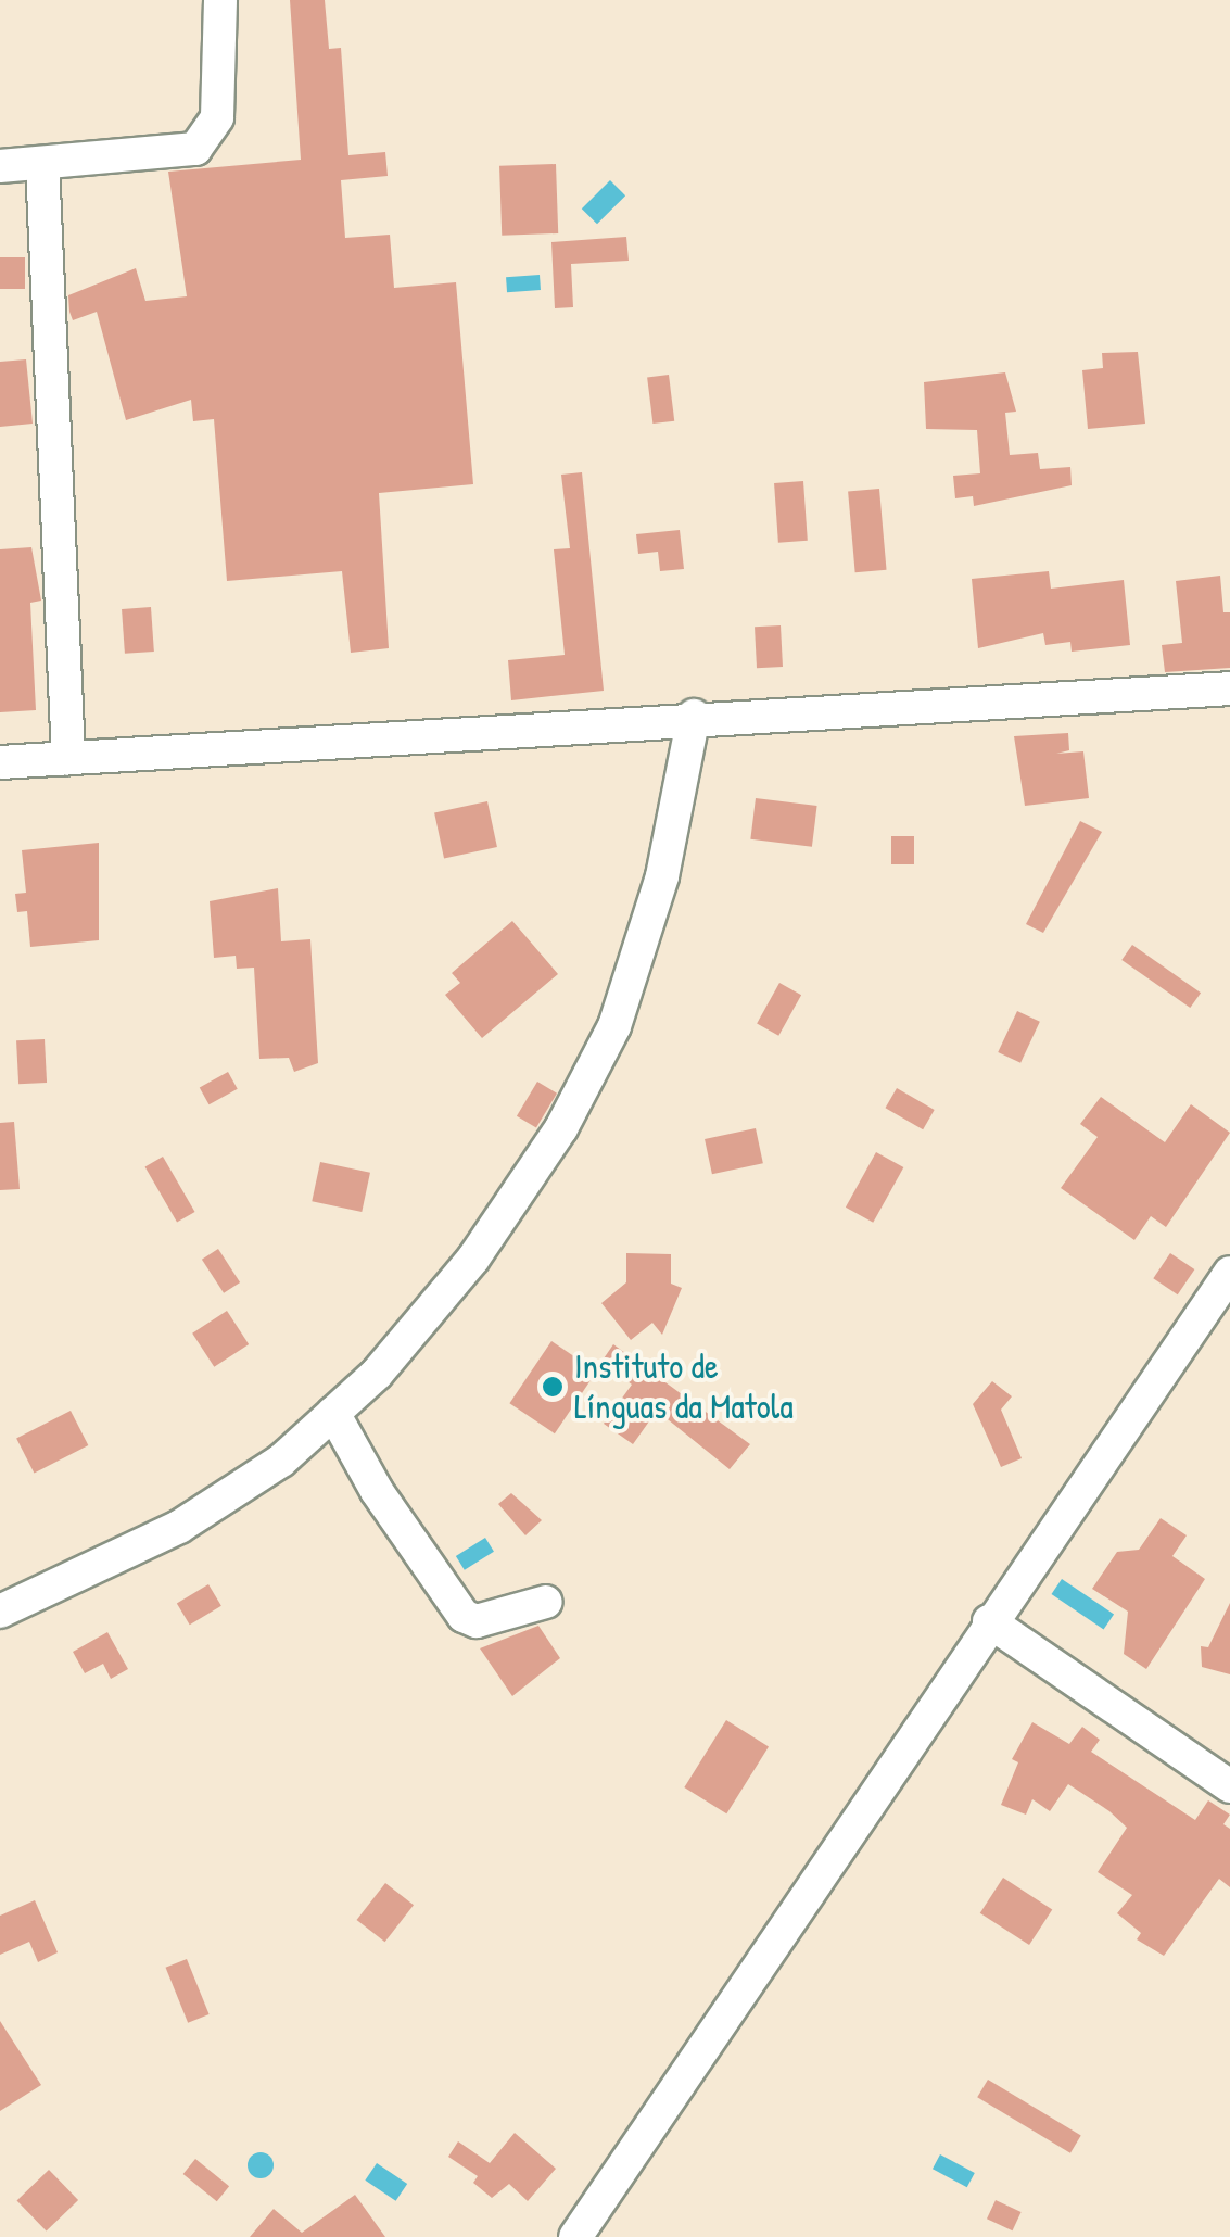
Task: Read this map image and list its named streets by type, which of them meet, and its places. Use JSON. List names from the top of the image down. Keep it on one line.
{"places":["Instituto de Línguas da Matola"]}
